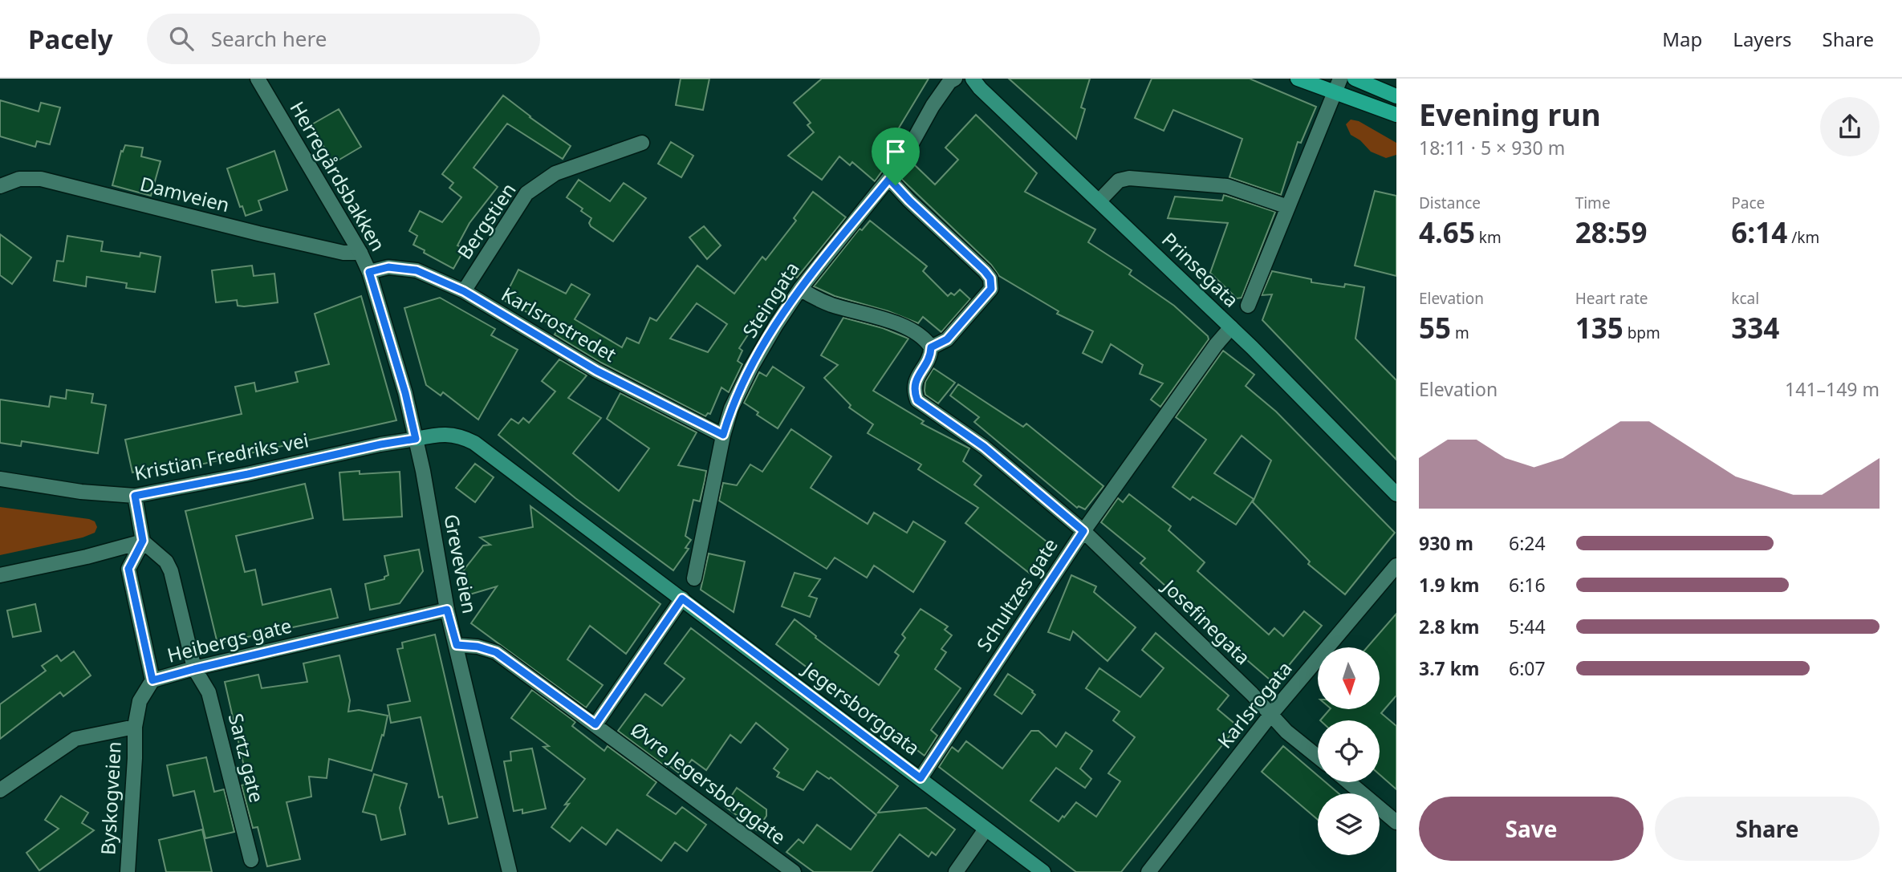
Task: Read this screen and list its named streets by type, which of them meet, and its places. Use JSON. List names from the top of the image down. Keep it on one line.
{"streets":{"main road":["Prinsegata","Jegersborggata"],"street":["Herregårdsbakken","Damveien","Bergstien","Steingata","Karlsrostredet","Kristian Fredriks vei","Greveveien","Schultzes gate","Josefinegata","Heibergs gate","Karlsrogata","Sartz gate","Øvre Jegersborggate","Byskogveien"]},"crossings":[["Herregårdsbakken","Damveien"],["Herregårdsbakken","Karlsrostredet"],["Herregårdsbakken","Greveveien"],["Bergstien","Karlsrostredet"],["Prinsegata","Schultzes gate"],["Steingata","Karlsrostredet"],["Kristian Fredriks vei","Greveveien"],["Kristian Fredriks vei","Jegersborggata"],["Greveveien","Heibergs gate"],["Greveveien","Jegersborggata"],["Greveveien","Øvre Jegersborggate"],["Schultzes gate","Josefinegata"],["Schultzes gate","Jegersborggata"],["Josefinegata","Karlsrogata"],["Heibergs gate","Sartz gate"],["Heibergs gate","Byskogveien"]],"north":"bottom","page":{"header":"Pacely","search":"Search here","nav":["Map","Layers","Share"],"heading":["Evening run","18:11 · 5 × 930 m"],"stats":[["Distance","4.65 km"],["Time","28:59"],["Pace","6:14 /km"],["Elevation","55 m"],["Heart rate","135 bpm"],["kcal","334"]],"chart":["Elevation","141–149 m"],"list":[{"name":"930 m","note":"6:24"},{"name":"1.9 km","note":"6:16"},{"name":"2.8 km","note":"5:44"},{"name":"3.7 km","note":"6:07"}],"buttons":["Save","Share"]}}
